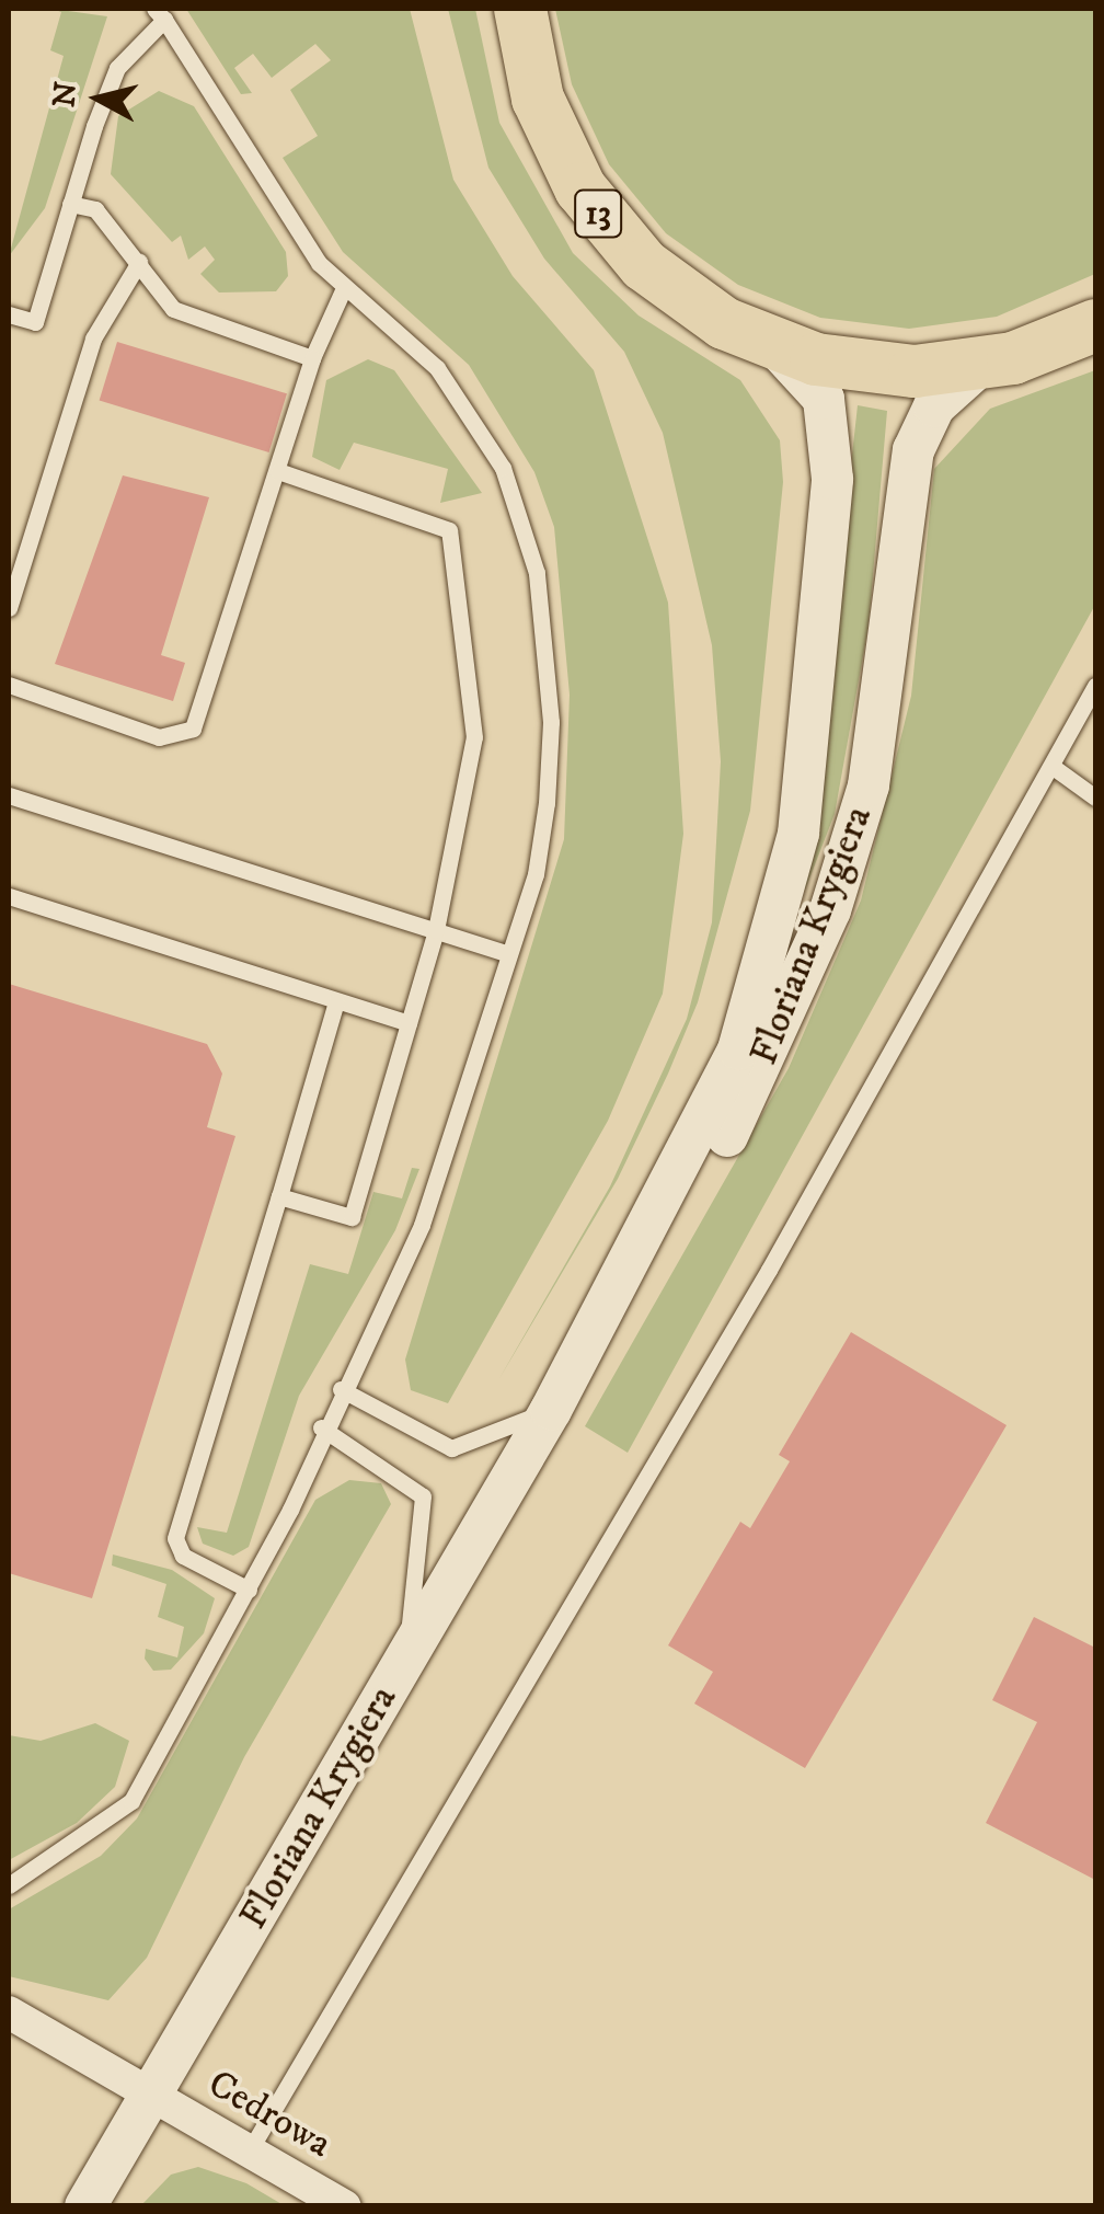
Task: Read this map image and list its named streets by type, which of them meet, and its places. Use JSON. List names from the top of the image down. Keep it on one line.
{"streets":{"main road":["13"],"street":["Floriana Krygiera","Cedrowa"]},"crossings":[["13","Floriana Krygiera"],["Floriana Krygiera","Cedrowa"]],"north":"left"}
